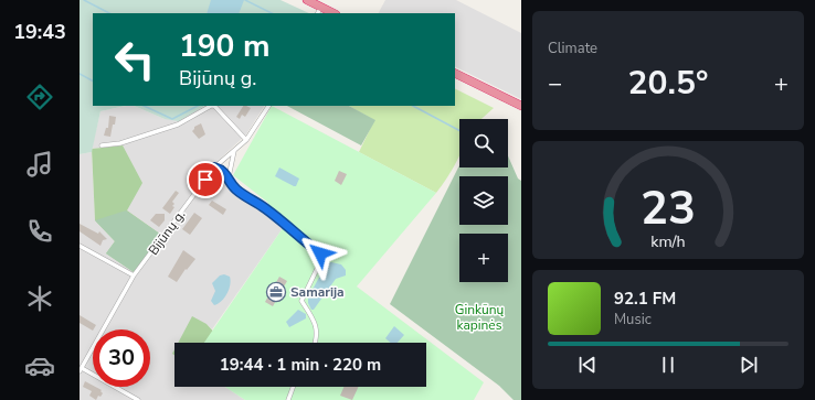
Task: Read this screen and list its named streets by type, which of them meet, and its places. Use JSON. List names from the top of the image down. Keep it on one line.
{"streets":{"street":["Bijūnų g."]},"parks":["Ginkūnų kapinės"],"places":{"office":["Samarija"]},"page":{"tabs":"19:43","tile":"Climate","turn":["190 m","Bijūnų g."],"heat":["−","20.5°","+"],"map_buttons":"+","song":["92.1 FM","Music"],"limit":"30","trip":"19:44 · 1 min · 220 m","gauge":["23","km/h"]}}
